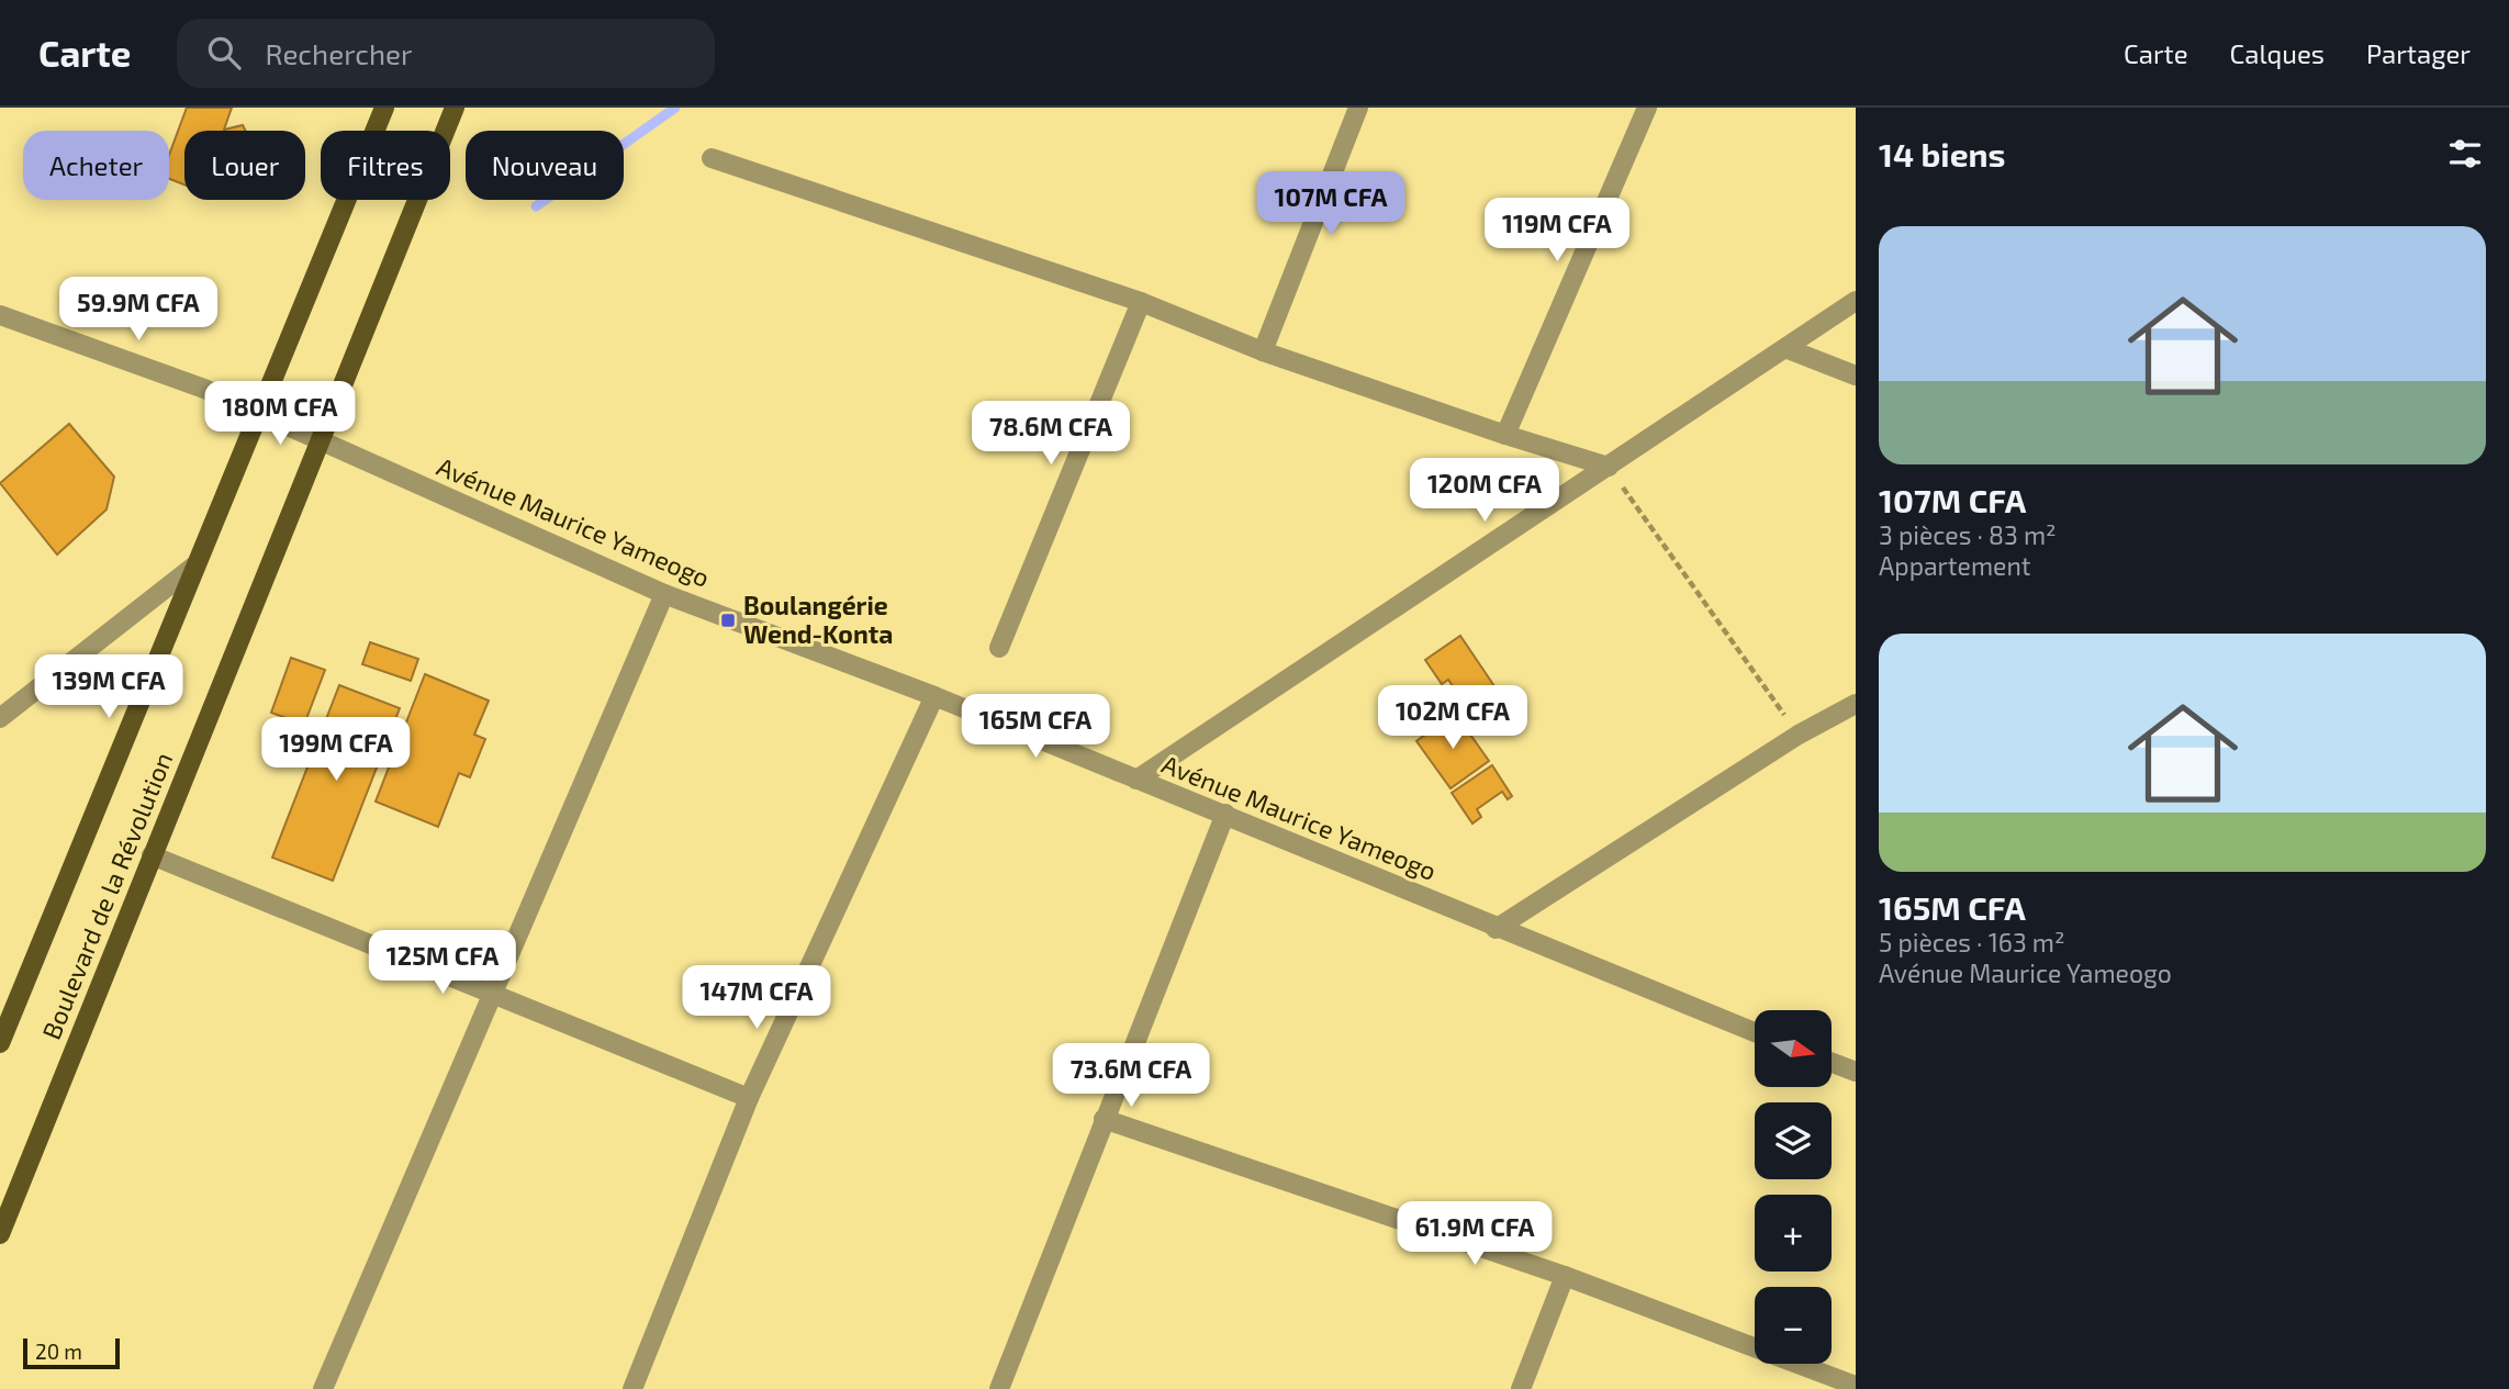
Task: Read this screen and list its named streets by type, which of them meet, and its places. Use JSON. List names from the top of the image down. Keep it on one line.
{"streets":{"main road":["Boulevard de la Révolution"],"street":["Avénue Maurice Yameogo"]},"crossings":[["Avénue Maurice Yameogo","Boulevard de la Révolution"]],"places":{"transit":["Boulangérie Wend-Konta"]},"scale_bar":"20 m","north":"right","page":{"header":"Carte","search":"Rechercher","nav":["Carte","Calques","Partager"],"heading":"14 biens","chip":["Acheter","Louer","Filtres","Nouveau"],"price":["107M CFA","119M CFA","59.9M CFA","180M CFA","78.6M CFA","120M CFA","139M CFA","102M CFA","165M CFA","199M CFA","125M CFA","147M CFA","73.6M CFA","61.9M CFA"],"list":[{"name":"107M CFA","note":"3 pièces · 83 m² · Appartement"},{"name":"165M CFA","note":"5 pièces · 163 m² · Avénue Maurice Yameogo"}],"map_buttons":["+","−"],"scale":"20 m"}}
